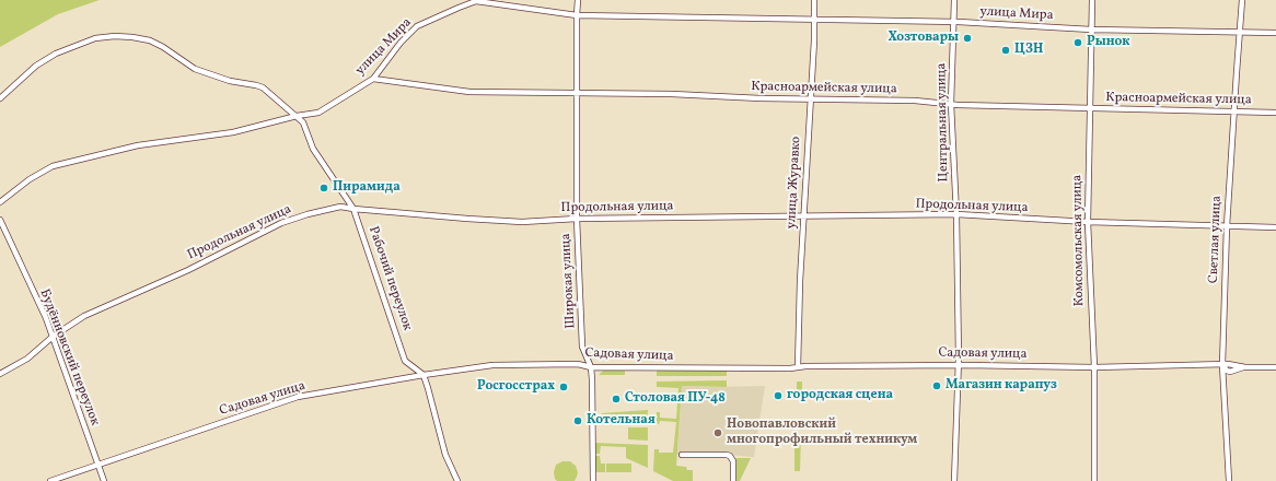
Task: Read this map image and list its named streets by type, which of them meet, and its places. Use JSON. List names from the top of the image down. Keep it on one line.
{"streets":{"street":["улица Мира","Красноармейская улица","Центральная улица","улица Журавко","Продольная улица","Светлая улица","Комсомольская улица","Рабочий переулок","Широкая улица","Садовая улица","Будённовский переулок"]},"crossings":[["улица Мира","Красноармейская улица"],["улица Мира","Центральная улица"],["улица Мира","улица Журавко"],["улица Мира","Светлая улица"],["улица Мира","Комсомольская улица"],["улица Мира","Рабочий переулок"],["улица Мира","Широкая улица"],["Красноармейская улица","Центральная улица"],["Красноармейская улица","улица Журавко"],["Красноармейская улица","Светлая улица"],["Красноармейская улица","Комсомольская улица"],["Красноармейская улица","Широкая улица"],["Центральная улица","Продольная улица"],["Центральная улица","Садовая улица"],["улица Журавко","Продольная улица"],["улица Журавко","Садовая улица"],["Продольная улица","Светлая улица"],["Продольная улица","Комсомольская улица"],["Продольная улица","Рабочий переулок"],["Продольная улица","Широкая улица"],["Продольная улица","Будённовский переулок"],["Светлая улица","Садовая улица"],["Комсомольская улица","Садовая улица"],["Рабочий переулок","Садовая улица"],["Широкая улица","Садовая улица"],["Садовая улица","Будённовский переулок"]],"places":["Хозтовары","Рынок","ЦЗН","Пирамида","Магазин карапуз","Росгосстрах","городская сцена","Столовая ПУ-48","Котельная","Новопавловский многопрофильный техникум"]}
